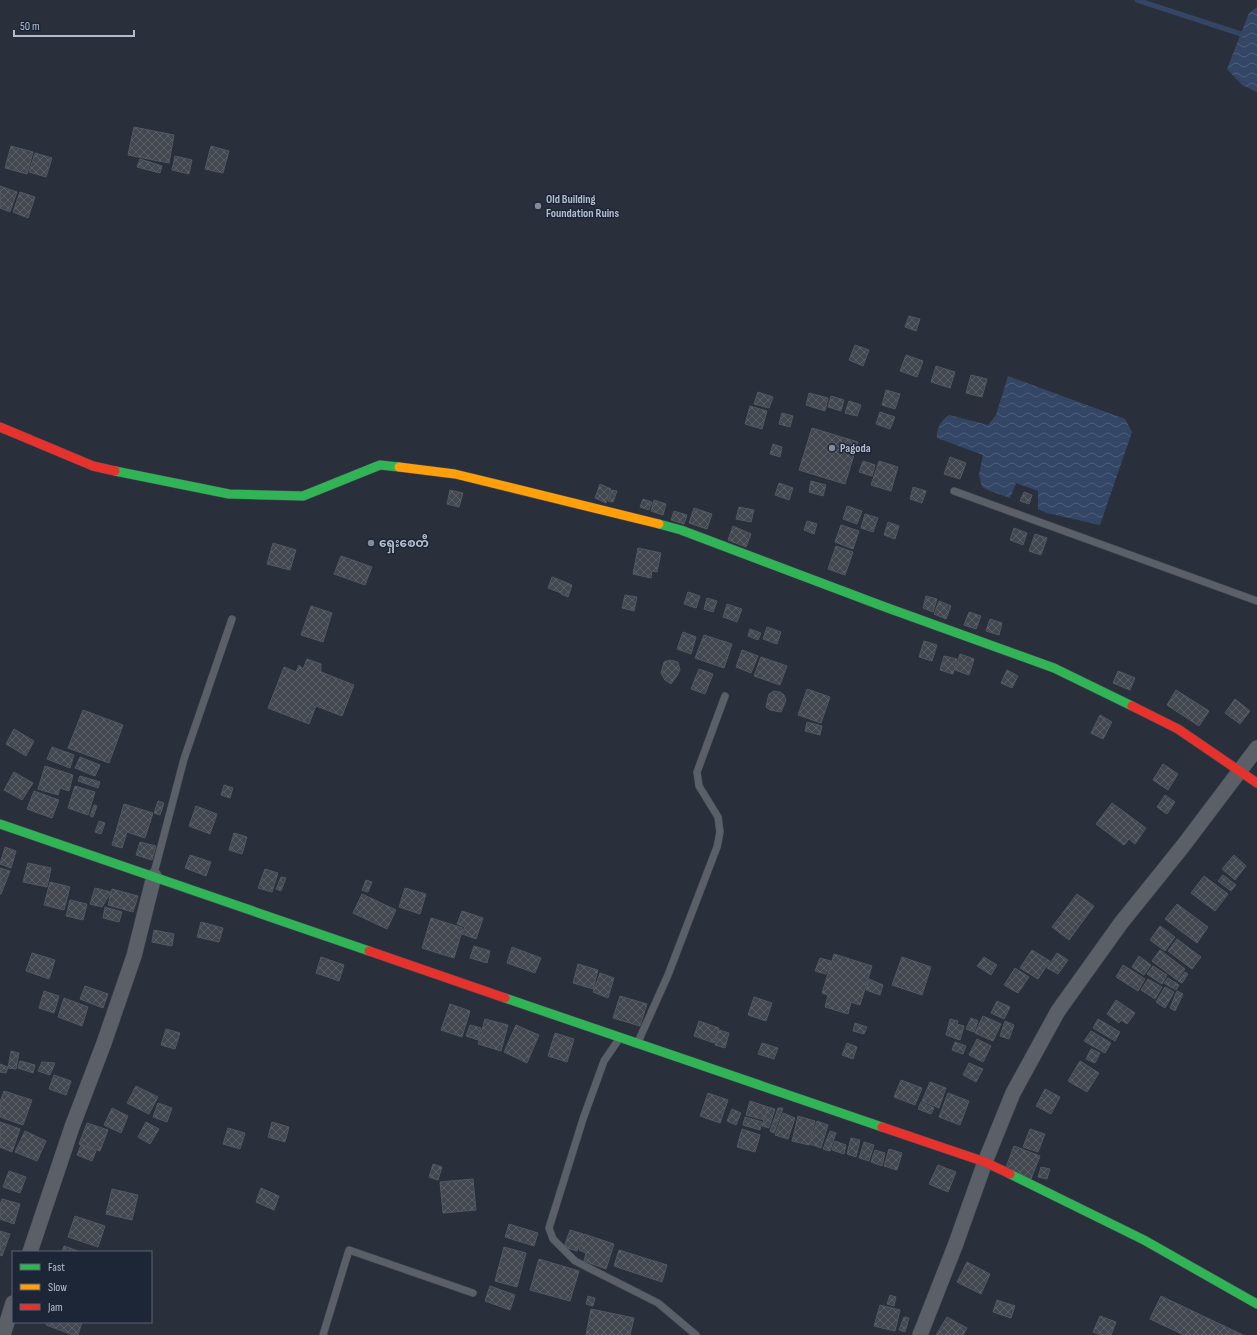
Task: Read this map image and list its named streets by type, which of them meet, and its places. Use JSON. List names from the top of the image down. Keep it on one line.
{"places":["Old Building Foundation Ruins","Pagoda","ရှေးစေတီ"],"legend":["Fast","Slow","Jam"],"scale_bar":"50 m"}
